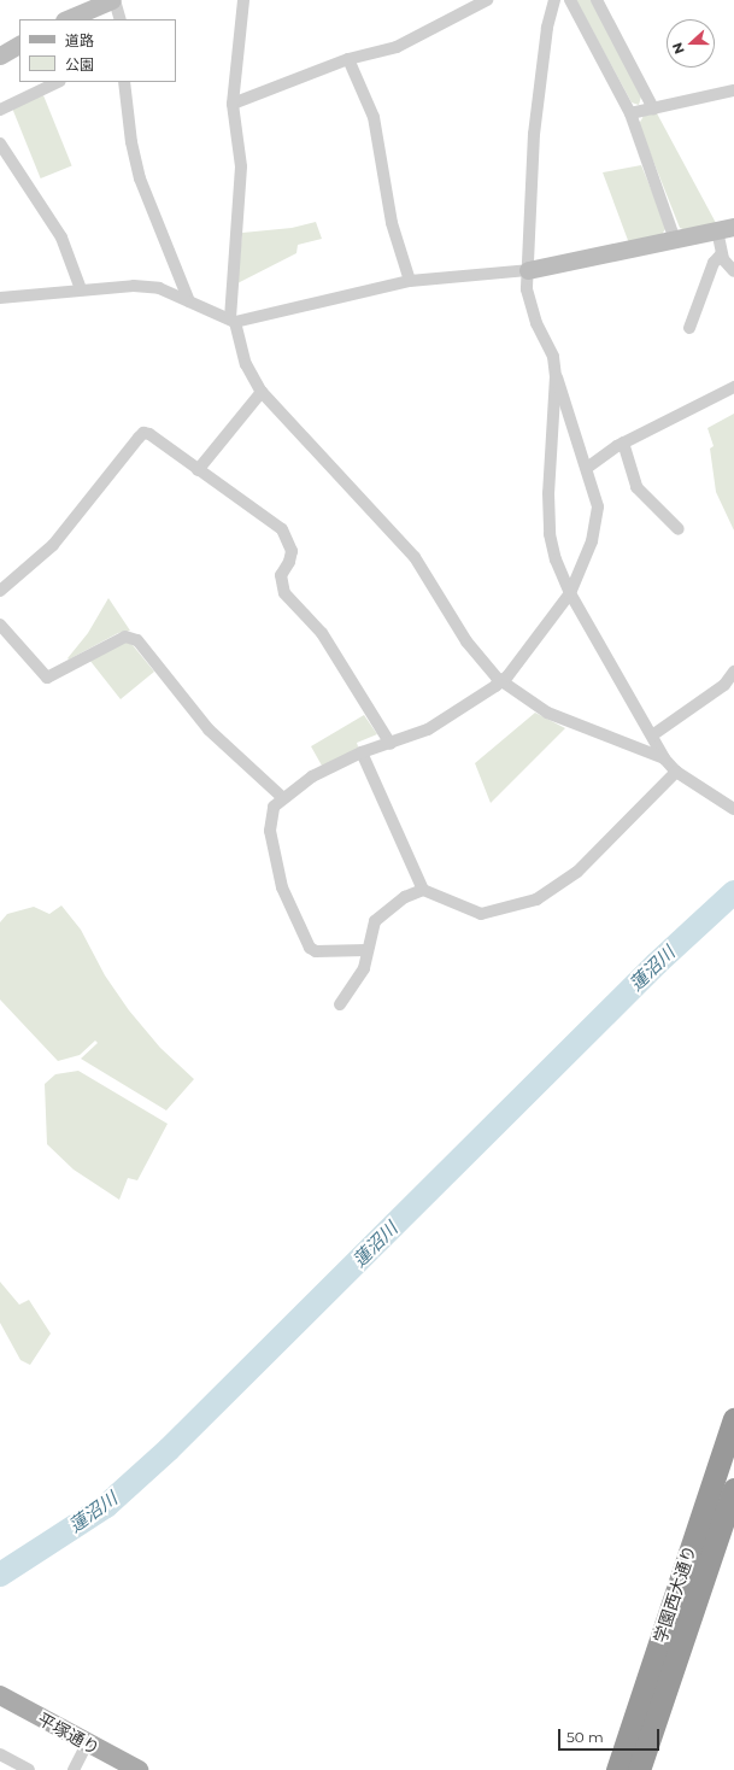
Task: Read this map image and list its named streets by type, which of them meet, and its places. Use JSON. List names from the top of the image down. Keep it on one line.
{"streets":{"highway":["学園西大通り"],"main road":["平塚通り"]},"water":["蓮沼川"],"legend":["道路","公園"],"scale_bar":"50 m","north":"left"}
